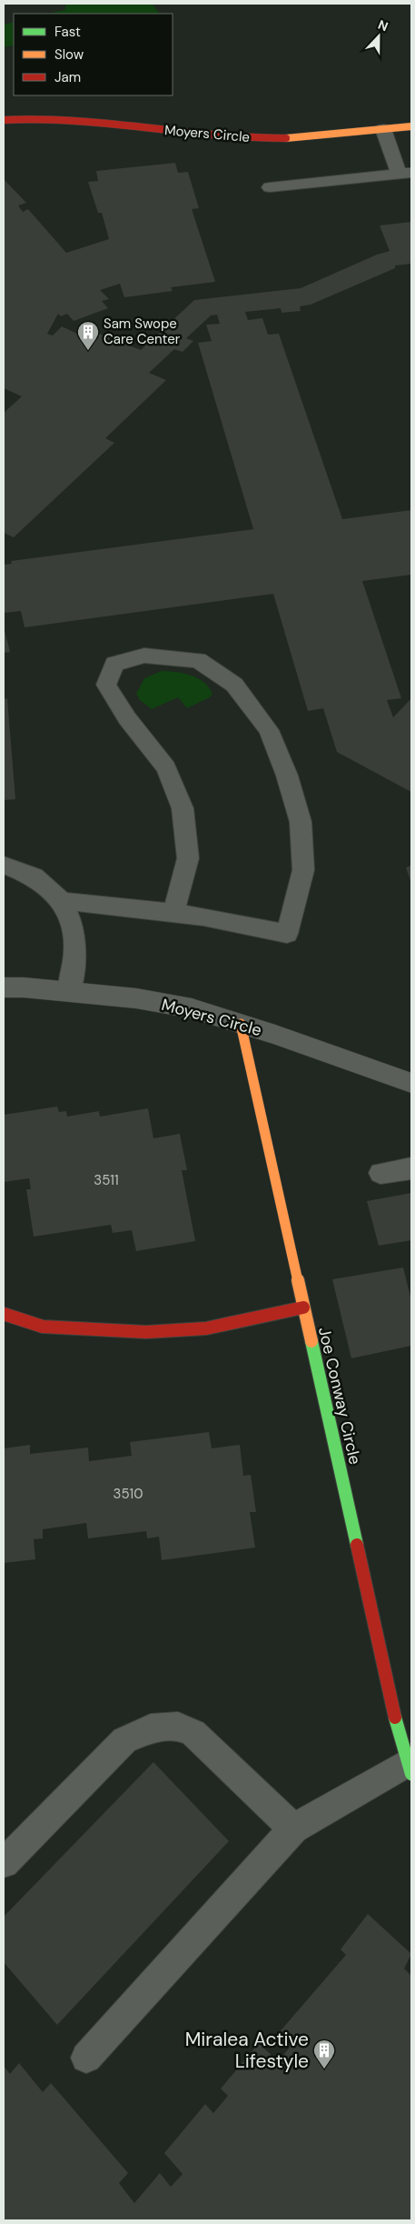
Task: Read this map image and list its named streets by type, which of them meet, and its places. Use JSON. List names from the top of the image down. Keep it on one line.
{"streets":{"street":["Moyers Circle","Joe Conway Circle"]},"crossings":[["Moyers Circle","Joe Conway Circle"]],"places":{"building":["Sam Swope Care Center","Miralea Active Lifestyle"]},"house_numbers":["3511","3510"],"legend":["Fast","Slow","Jam"],"north":"top"}
